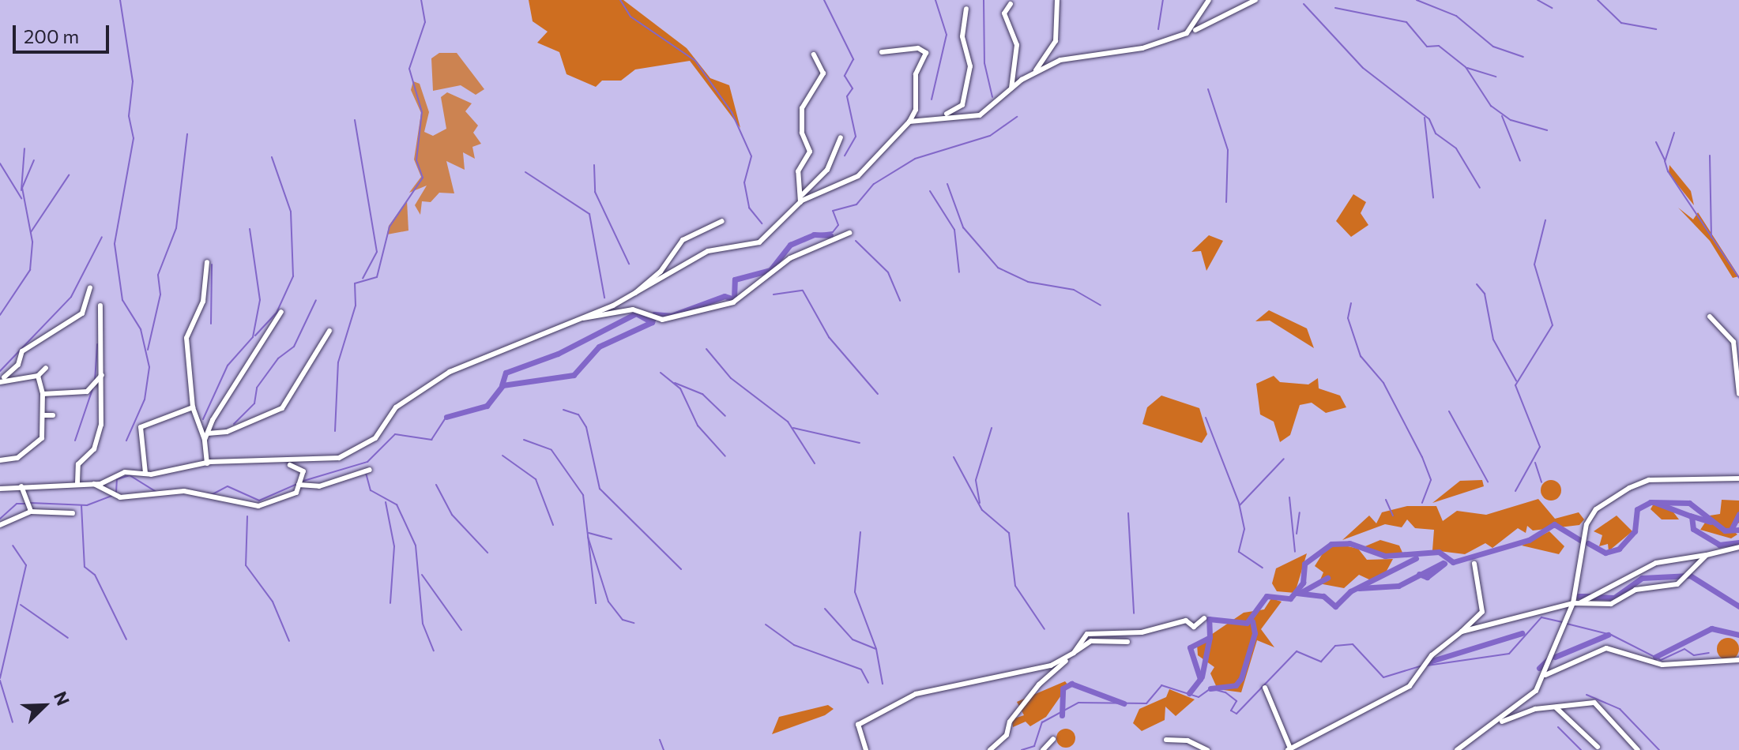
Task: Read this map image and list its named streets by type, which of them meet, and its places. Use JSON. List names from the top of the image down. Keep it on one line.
{"scale_bar":"200 m","north":"top right"}
